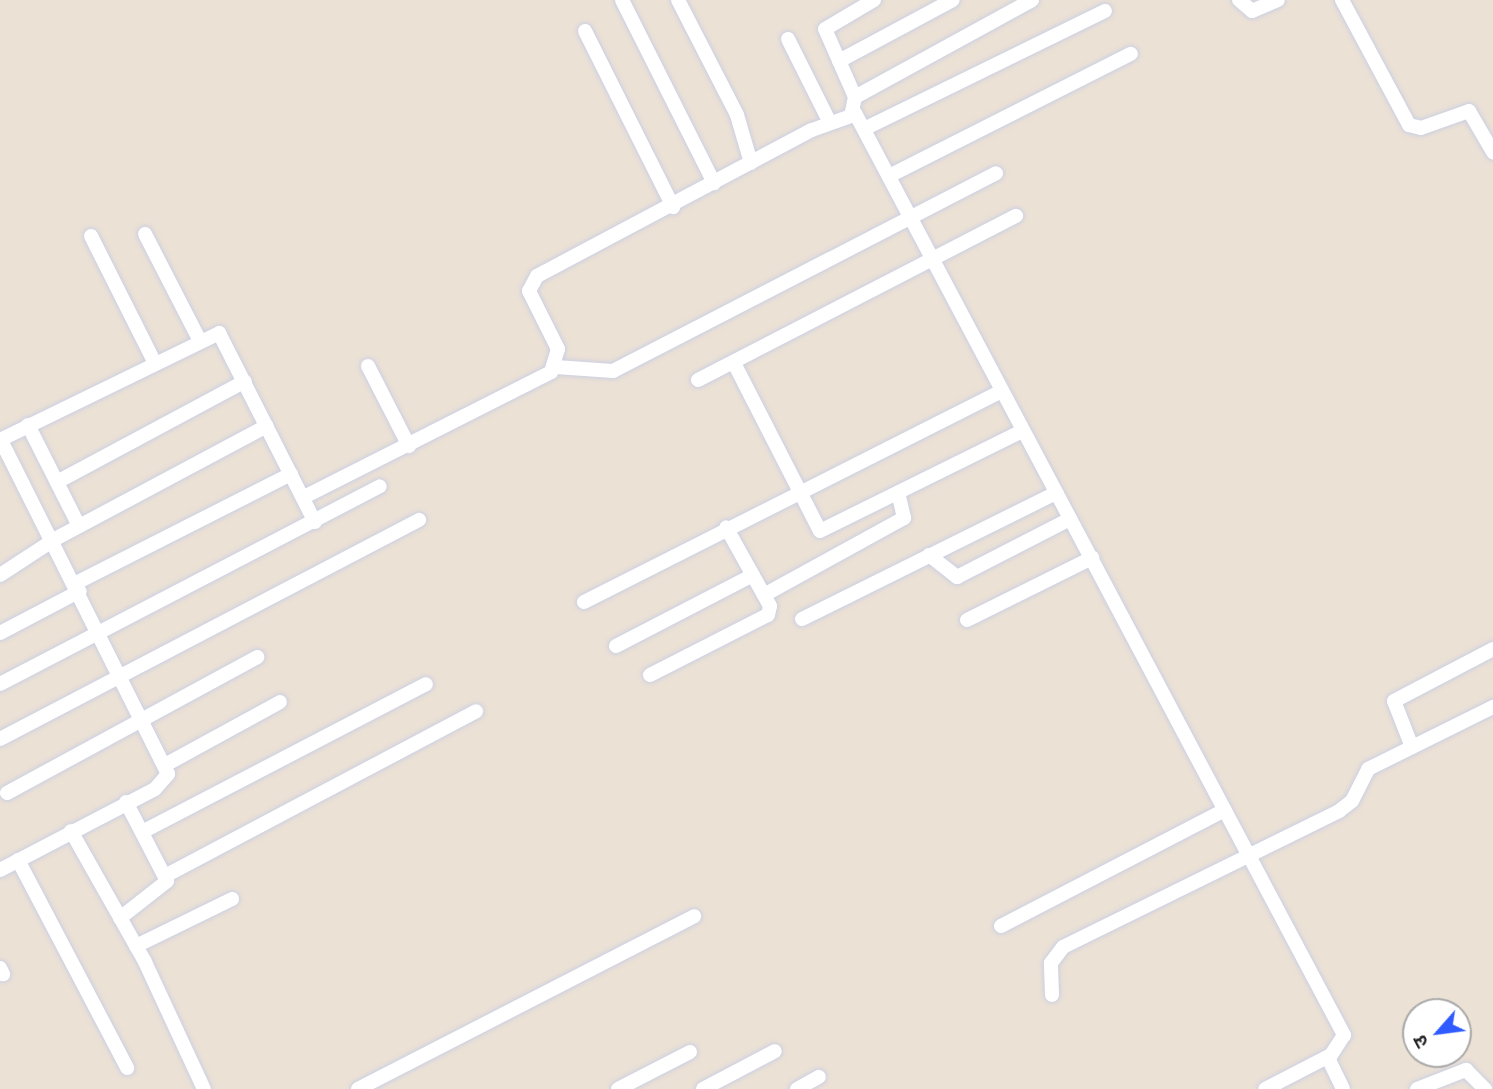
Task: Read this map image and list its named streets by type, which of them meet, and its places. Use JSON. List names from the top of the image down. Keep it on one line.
{"north":"bottom left"}
